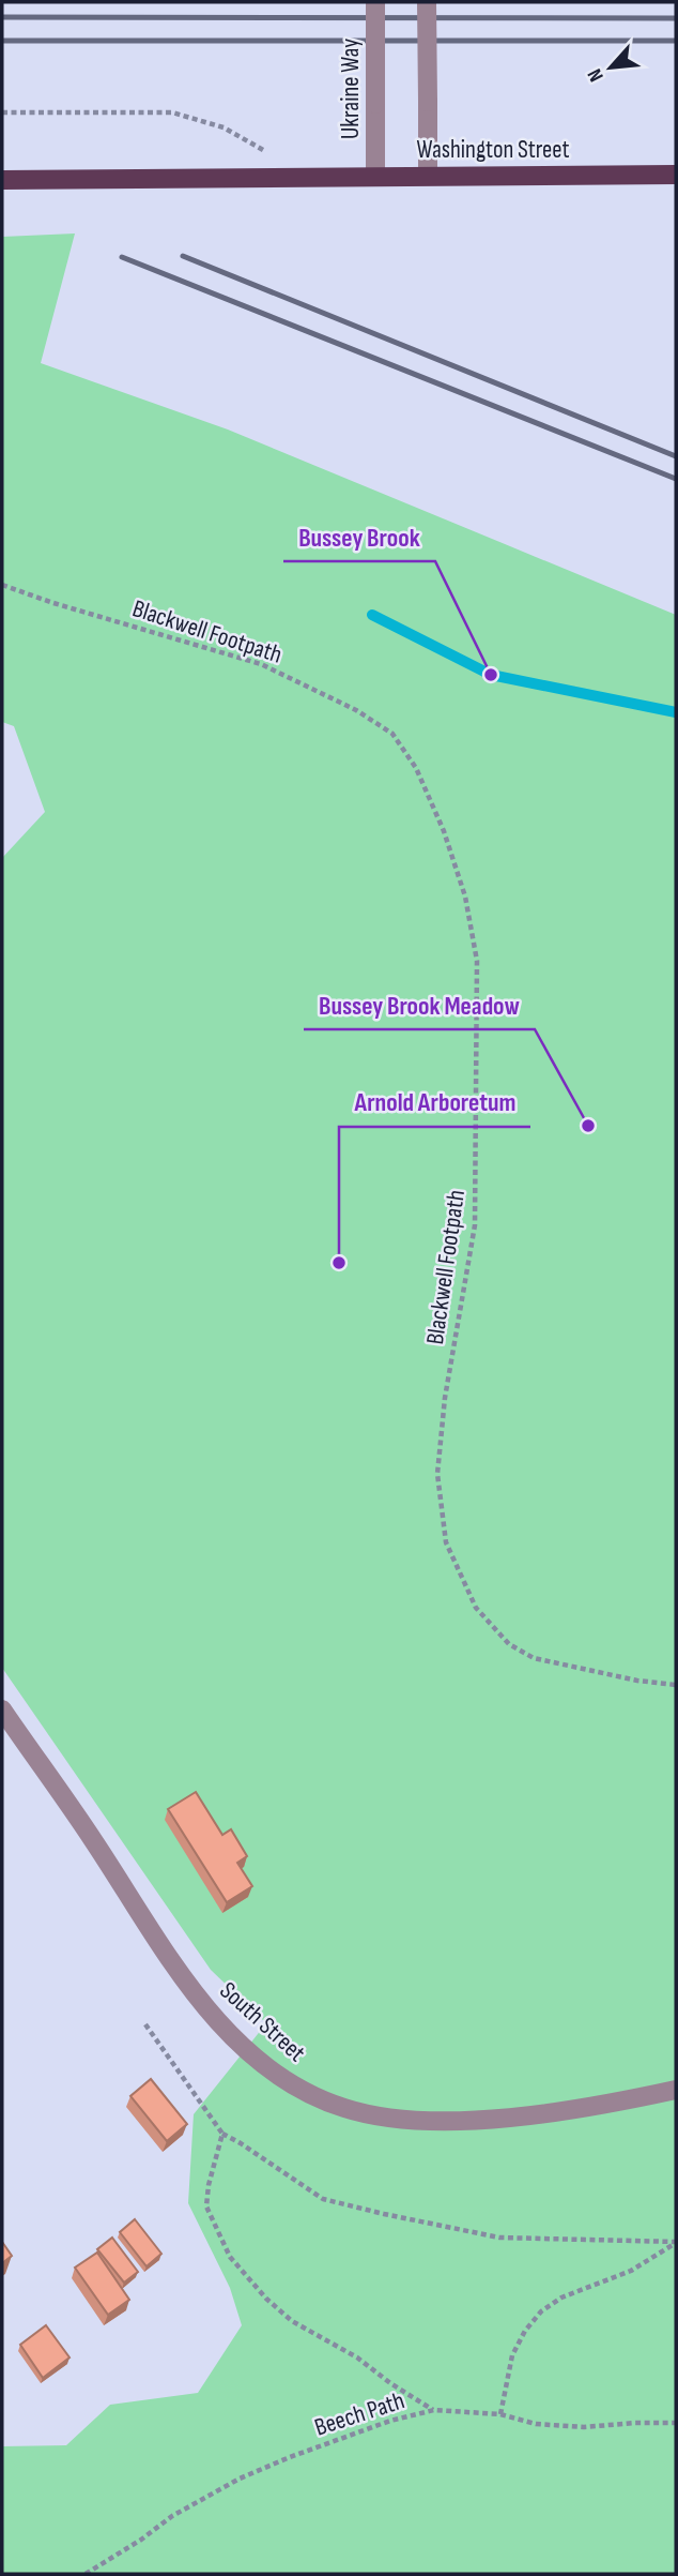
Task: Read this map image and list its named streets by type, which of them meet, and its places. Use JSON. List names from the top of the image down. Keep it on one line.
{"streets":{"main road":["Washington Street"],"street":["Ukraine Way","South Street"],"path":["Blackwell Footpath","Beech Path"]},"crossings":[["Ukraine Way","Washington Street"]],"places":["Bussey Brook","Bussey Brook Meadow","Arnold Arboretum"],"north":"bottom left"}
